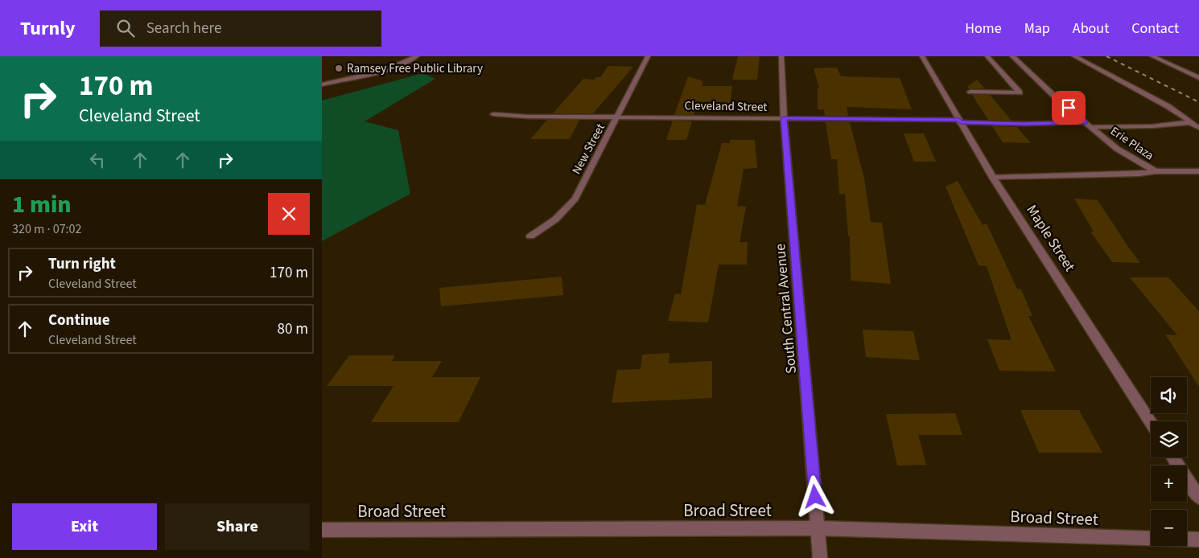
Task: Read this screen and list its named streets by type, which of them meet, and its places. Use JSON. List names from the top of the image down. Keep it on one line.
{"streets":{"street":["Cleveland Street","Erie Plaza","New Street","Maple Street","South Central Avenue","Broad Street"]},"crossings":[["Cleveland Street","Erie Plaza"],["Cleveland Street","New Street"],["Cleveland Street","Maple Street"],["Cleveland Street","South Central Avenue"],["Erie Plaza","Maple Street"],["South Central Avenue","Broad Street"]],"places":["Ramsey Free Public Library"],"page":{"header":"Turnly","search":"Search here","nav":["Home","Map","About","Contact"],"turn":["170 m","Cleveland Street"],"heading":["1 min","320 m · 07:02"],"list":[{"name":"Turn right","note":"Cleveland Street","value":"170 m"},{"name":"Continue","note":"Cleveland Street","value":"80 m"}],"map_buttons":["+","−"],"buttons":["Exit","Share"]}}
